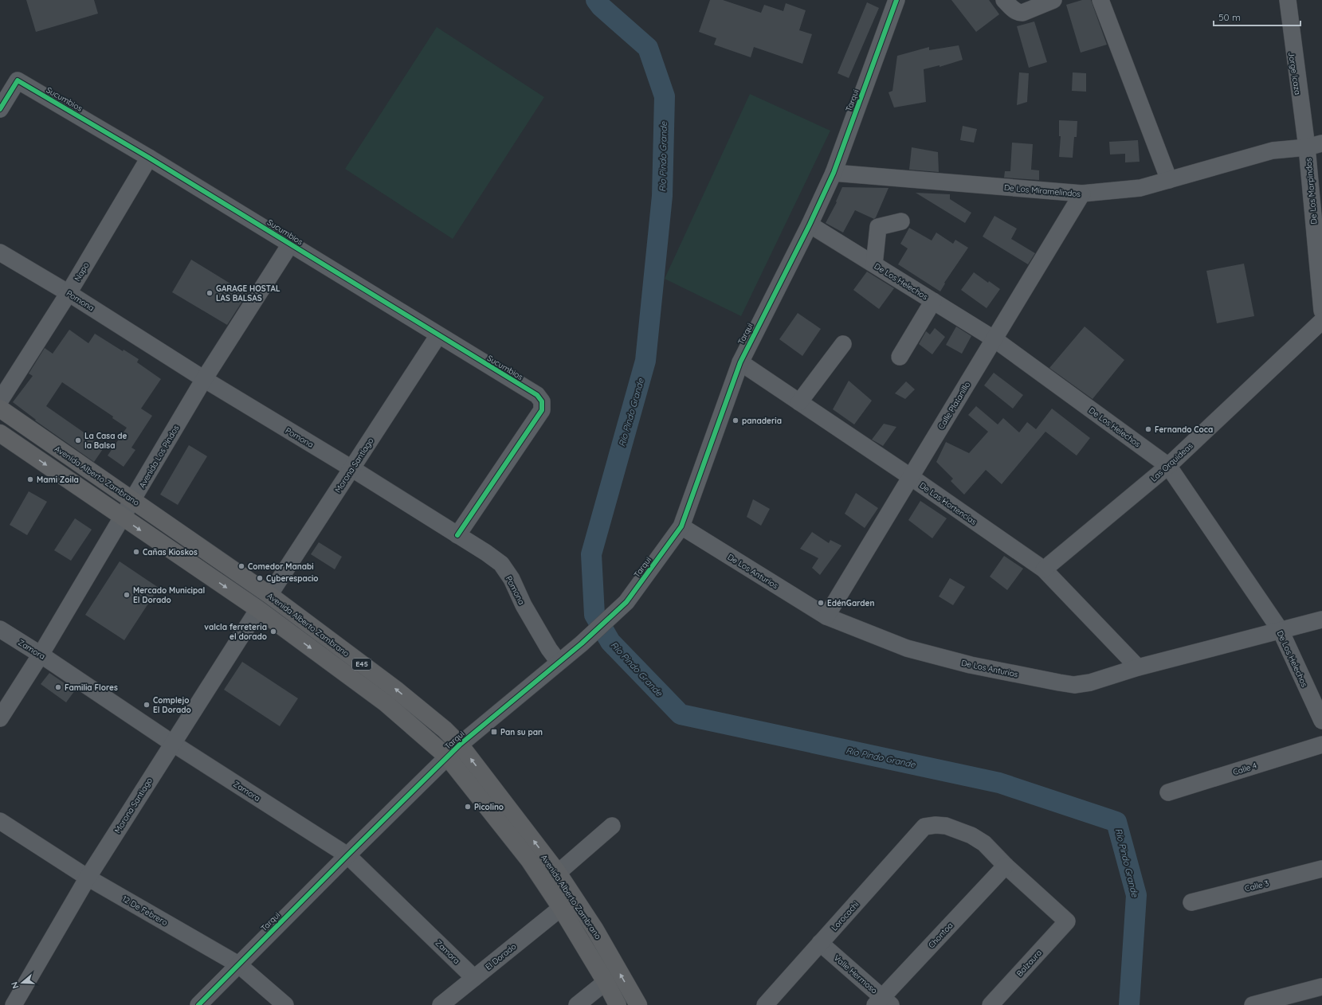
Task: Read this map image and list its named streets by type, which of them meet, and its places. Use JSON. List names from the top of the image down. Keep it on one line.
{"streets":{"highway":["Avenida Alberto Zambrano","E45"],"street":["Jorge Icaza","Sucumbios","Tarqui","De Los Miramelindos","De Los Marpindos","Napo","De Los Helechos","Pomona","Calle Platanillo","Avenida Los Pindos","Las Orquideas","Morona Santiago","De Las Hortencias","De Los Anturios","Zamora","Calle 4","Calle 3","12 De Febrero","Lorocachi","Chontoa","El Dorado","Balzaura","Valle Hermoso"]},"crossings":[["Jorge Icaza","De Los Miramelindos"],["Jorge Icaza","De Los Marpindos"],["Sucumbios","Napo"],["Sucumbios","Pomona"],["Sucumbios","Avenida Los Pindos"],["Sucumbios","Morona Santiago"],["Tarqui","De Los Miramelindos"],["Tarqui","De Los Helechos"],["Tarqui","Pomona"],["Tarqui","Avenida Alberto Zambrano"],["Tarqui","De Las Hortencias"],["Tarqui","De Los Anturios"],["Tarqui","Zamora"],["Tarqui","12 De Febrero"],["De Los Miramelindos","De Los Marpindos"],["De Los Miramelindos","Calle Platanillo"],["Napo","Pomona"],["De Los Helechos","Calle Platanillo"],["De Los Helechos","Las Orquideas"],["De Los Helechos","De Los Anturios"],["Pomona","Avenida Los Pindos"],["Pomona","Morona Santiago"],["Calle Platanillo","De Las Hortencias"],["Calle Platanillo","De Los Anturios"],["Avenida Los Pindos","Avenida Alberto Zambrano"],["Avenida Los Pindos","Zamora"],["Las Orquideas","De Las Hortencias"],["Morona Santiago","Avenida Alberto Zambrano"],["Morona Santiago","Zamora"],["Morona Santiago","12 De Febrero"],["Avenida Alberto Zambrano","El Dorado"],["De Las Hortencias","De Los Anturios"],["Zamora","El Dorado"],["Lorocachi","Chontoa"],["Lorocachi","Balzaura"],["Lorocachi","Valle Hermoso"],["Chontoa","Balzaura"],["Chontoa","Valle Hermoso"]],"water":["Río Pindo Grande"],"places":{"other":["GARAGE HOSTAL LAS BALSAS","panaderia","Fernando Coca","La Casa de la Balsa","Mami Zoila","Cañas Kioskos","Comedor Manabi","Cyberespacio","Mercado Municipal El Dorado","EdénGarden","valcla ferreteria el dorado","Familia Flores","Complejo El Dorado","Picolino"],"transit":["Pan su pan"]},"scale_bar":"50 m","north":"left"}
